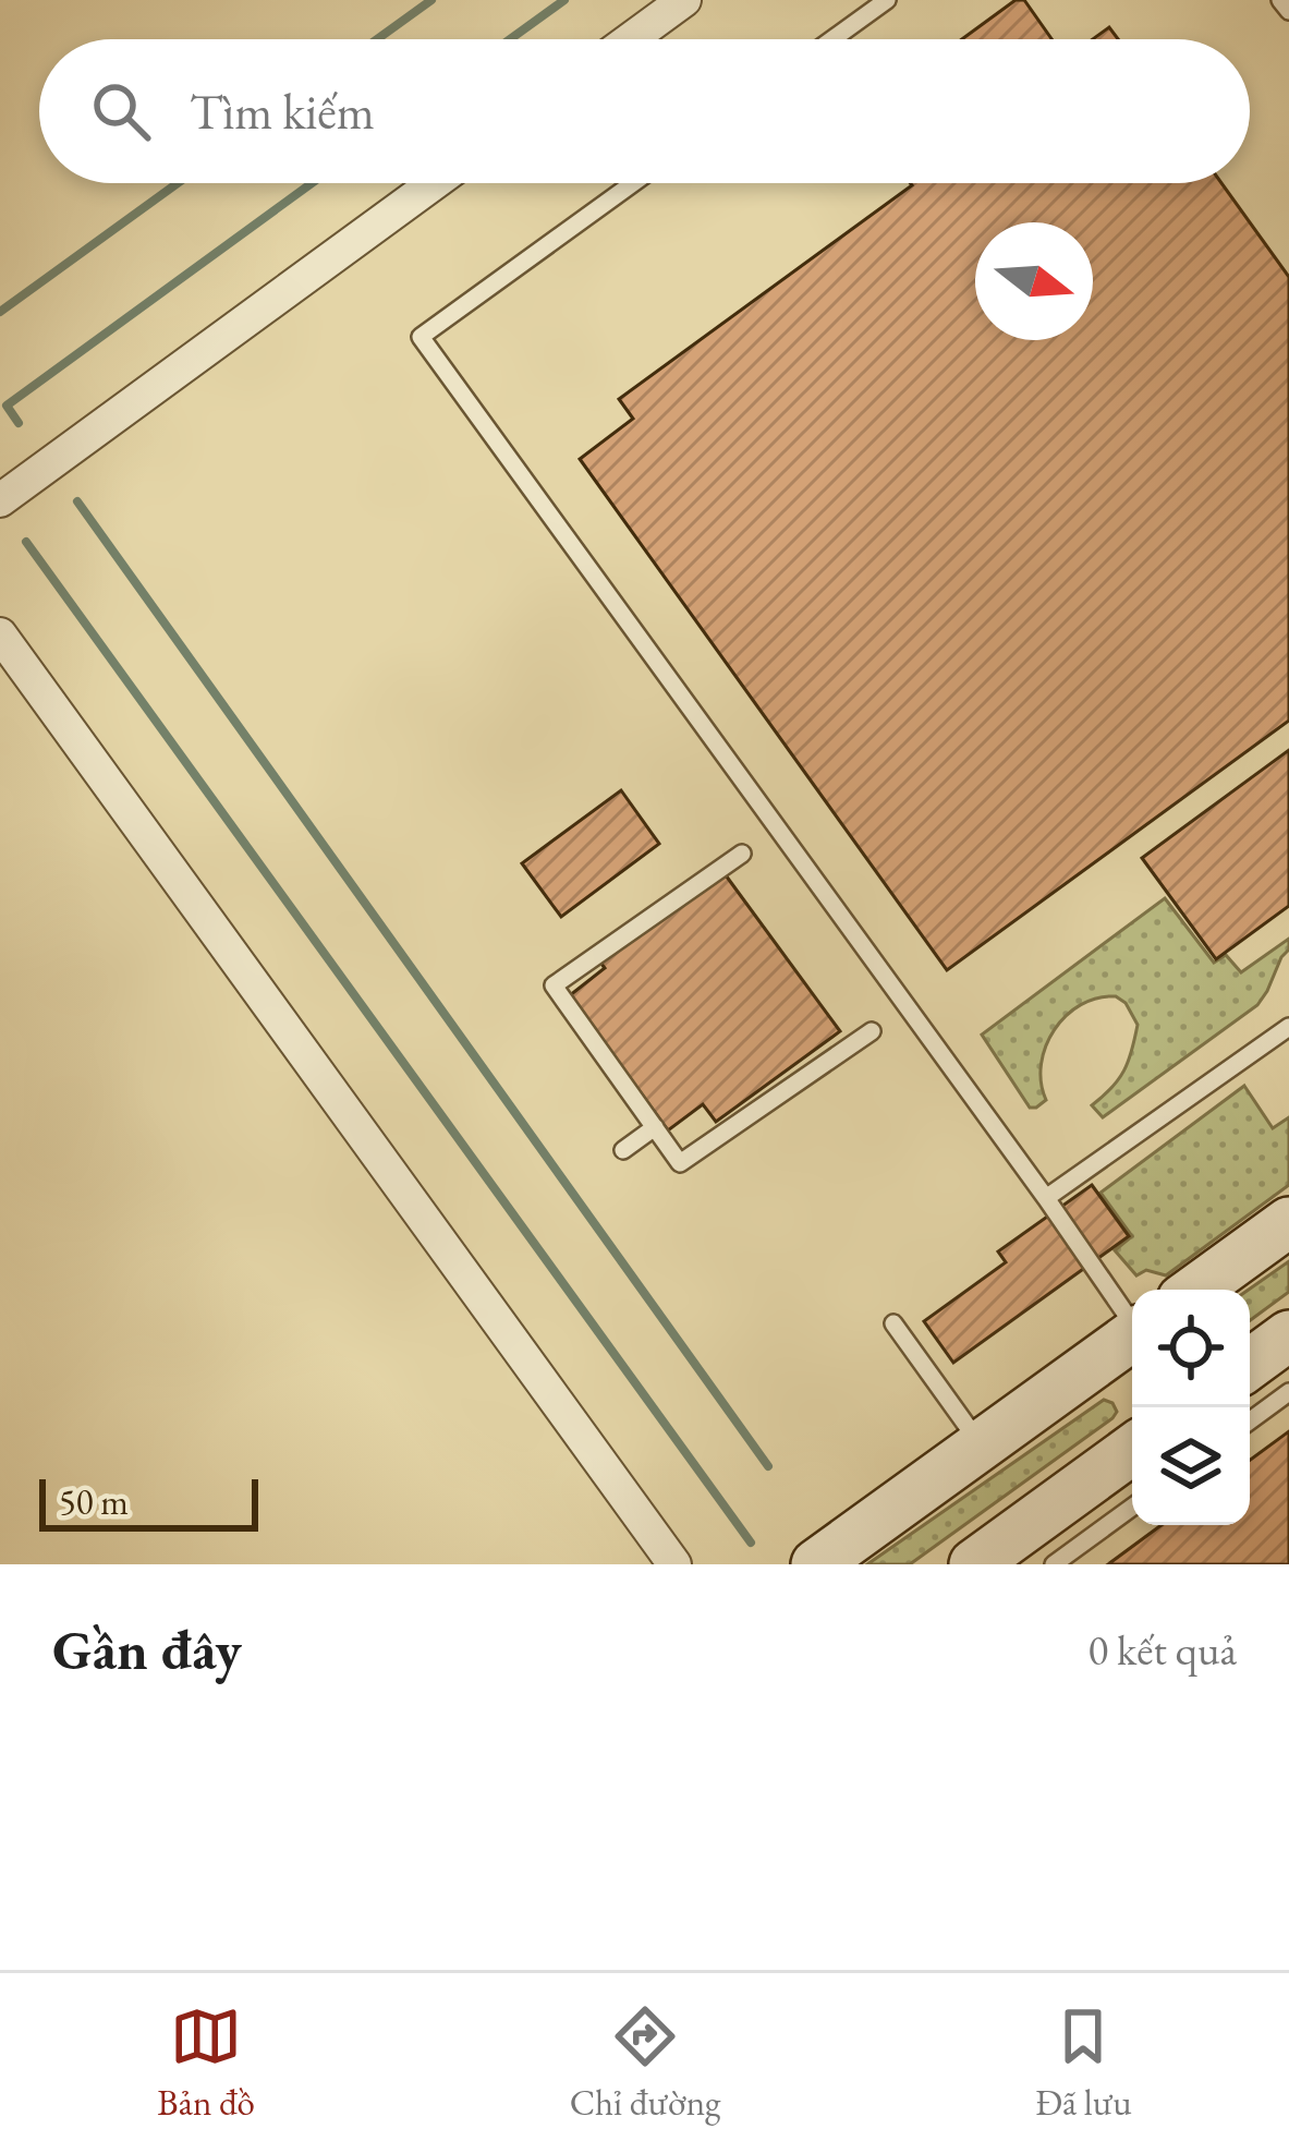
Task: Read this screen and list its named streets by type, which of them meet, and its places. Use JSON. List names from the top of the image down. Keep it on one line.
{"scale_bar":"50 m","north":"right","page":{"search":"Tìm kiếm","scale":"50 m","heading":["Gần đây","0 kết quả"],"nav":["Bản đồ","Chỉ đường","Đã lưu"]}}
